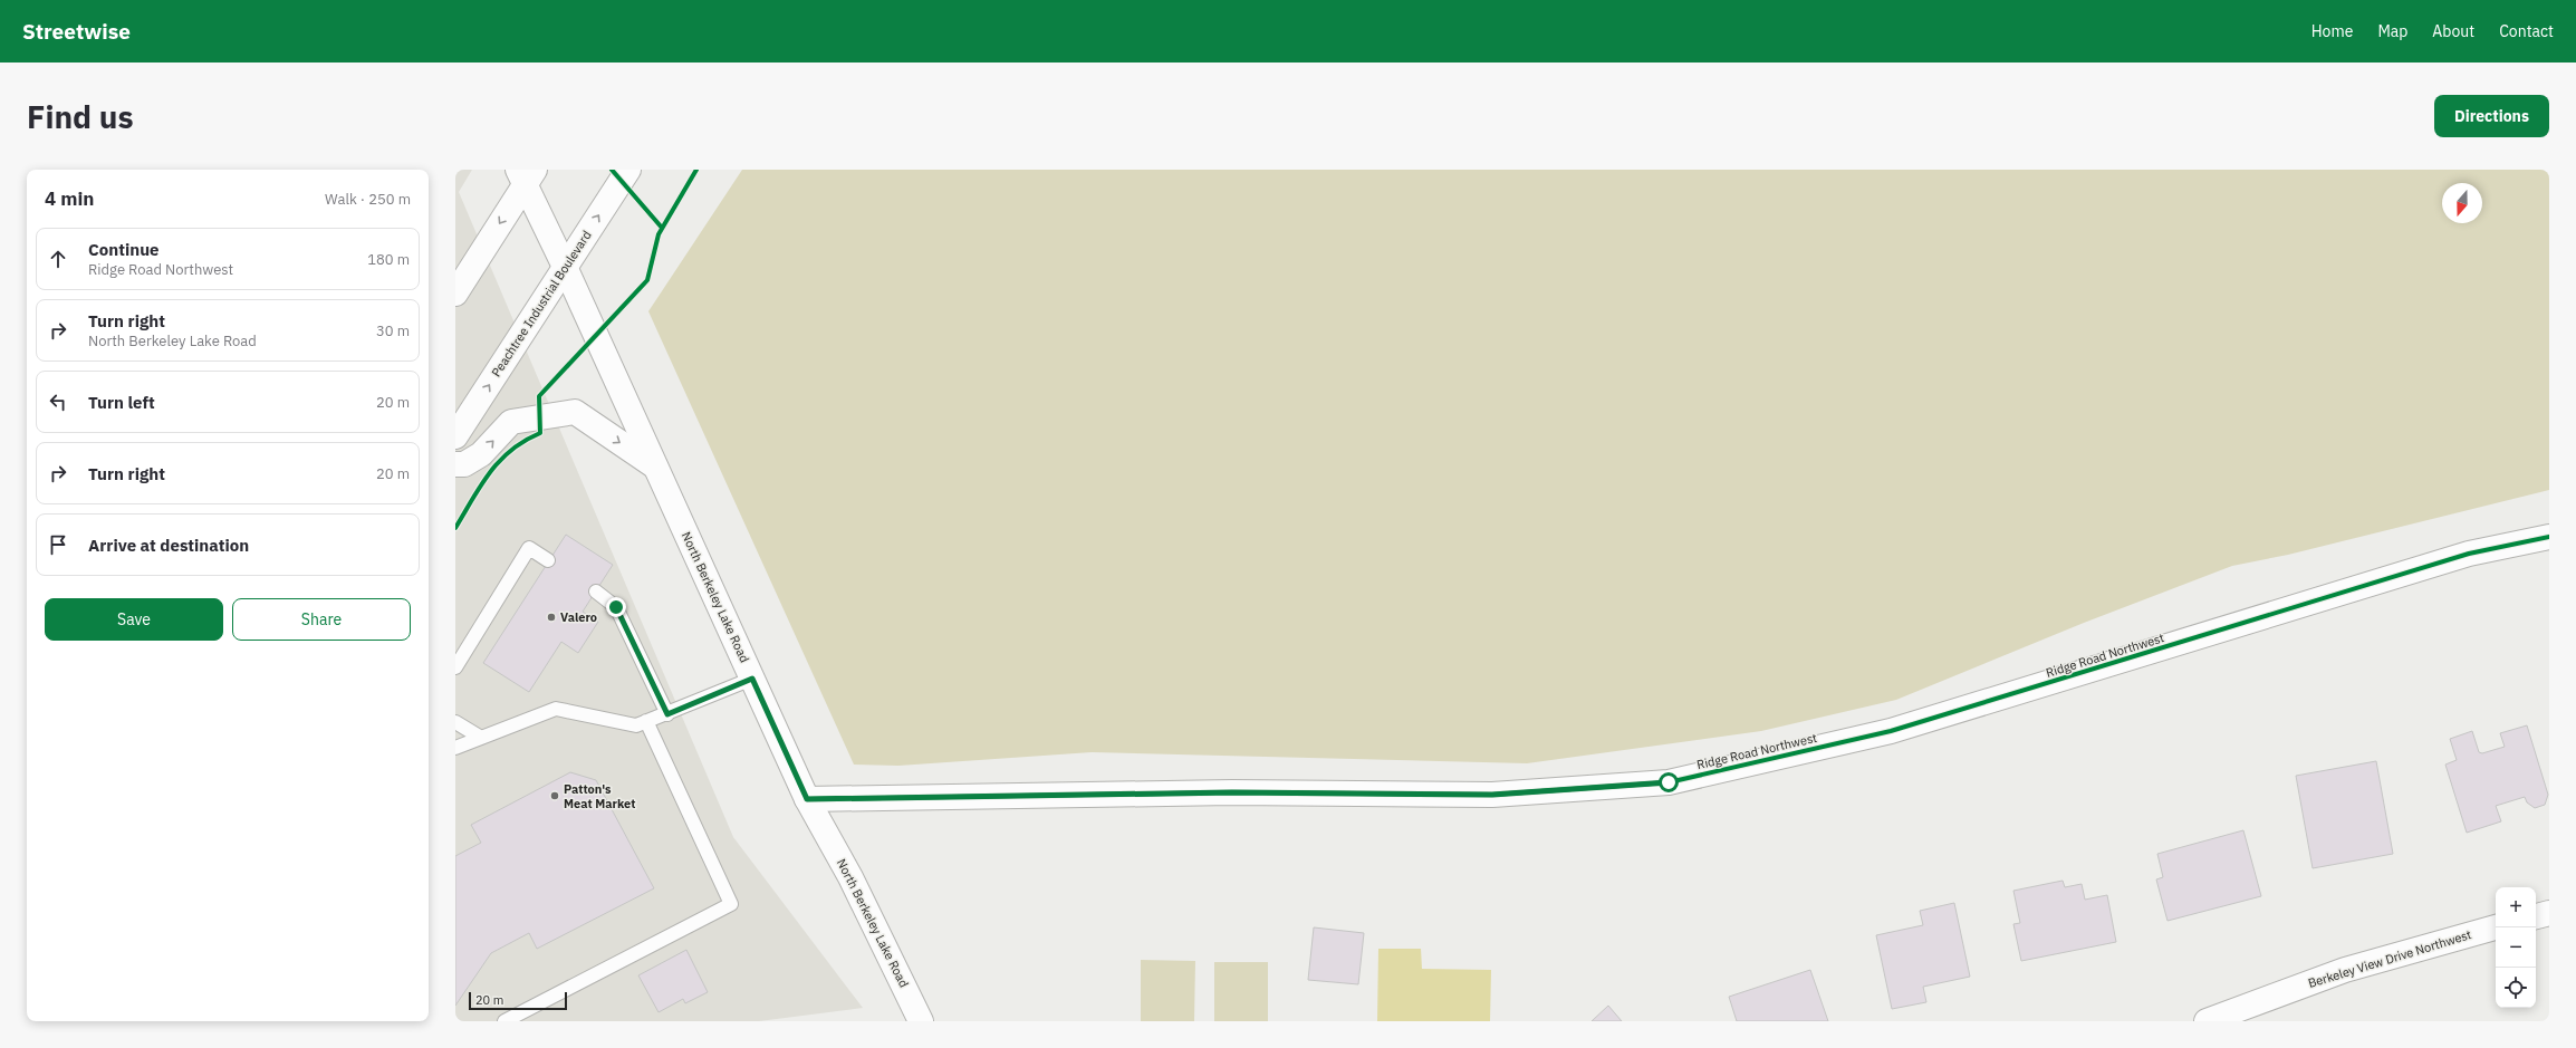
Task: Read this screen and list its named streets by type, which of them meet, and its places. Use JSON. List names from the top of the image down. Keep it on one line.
{"streets":{"main road":["Peachtree Industrial Boulevard","North Berkeley Lake Road","Ridge Road Northwest","Berkeley View Drive Northwest"]},"crossings":[["Peachtree Industrial Boulevard","North Berkeley Lake Road"],["North Berkeley Lake Road","Ridge Road Northwest"]],"places":["Valero","Patton's Meat Market"],"scale_bar":"20 m","north":"bottom","page":{"header":"Streetwise","nav":["Home","Map","About","Contact"],"buttons":["Directions",["Save","Share"]],"title":"Find us","heading":["4 min","Walk · 250 m"],"list":[["Continue","Ridge Road Northwest","180 m"],["Turn right","North Berkeley Lake Road","30 m"],["Turn left","20 m"],["Turn right","20 m"],"Arrive at destination"],"map_buttons":["+","−"],"scale":"20 m"}}
